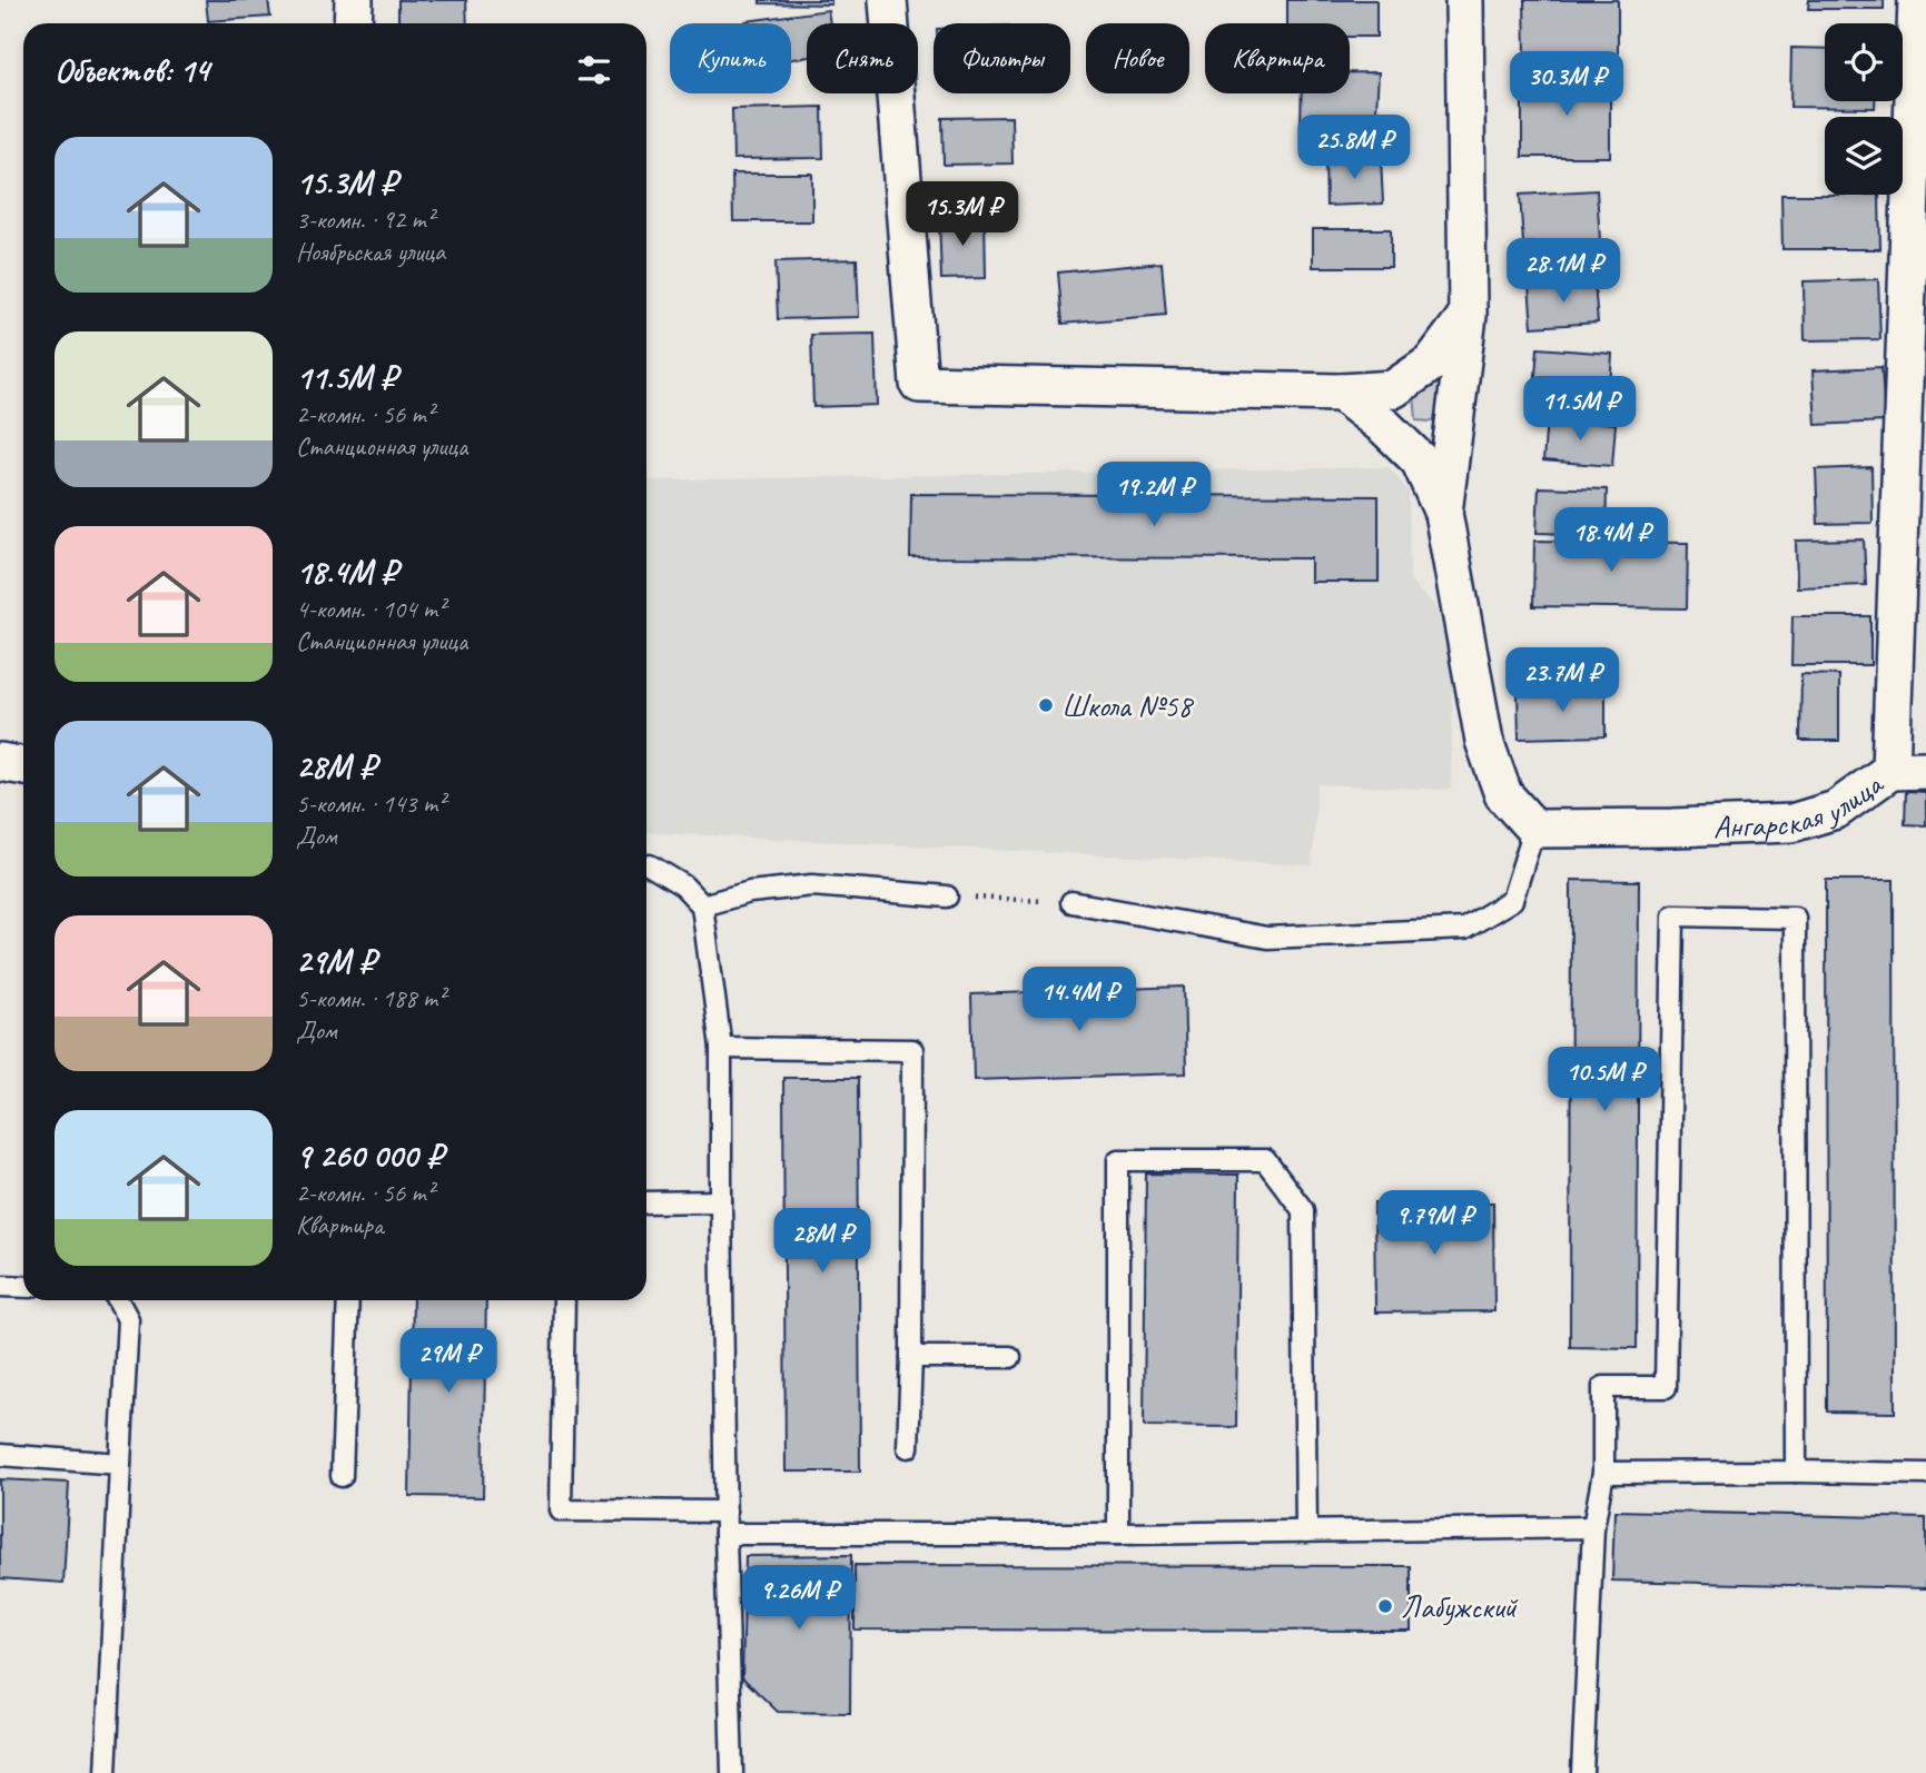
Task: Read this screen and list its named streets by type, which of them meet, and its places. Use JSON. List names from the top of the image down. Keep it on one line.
{"streets":{"street":["Ангарская улица"]},"places":["Школа №58","Лабужский"],"page":{"chip":["Купить","Снять","Фильтры","Новое","Квартира"],"heading":"Объектов: 14","price":["30.3M ₽","25.8M ₽","15.3M ₽","28.1M ₽","11.5M ₽","19.2M ₽","18.4M ₽","23.7M ₽","14.4M ₽","10.5M ₽","9.79M ₽","28M ₽","29M ₽","9.26M ₽"],"list":[{"name":"15.3M ₽","note":"3-комн. · 92 m² · Ноябрьская улица"},{"name":"11.5M ₽","note":"2-комн. · 56 m² · Станционная улица"},{"name":"18.4M ₽","note":"4-комн. · 104 m² · Станционная улица"},{"name":"28M ₽","note":"5-комн. · 143 m² · Дом"},{"name":"29M ₽","note":"5-комн. · 188 m² · Дом"},{"name":"9 260 000 ₽","note":"2-комн. · 56 m² · Квартира"}]}}
